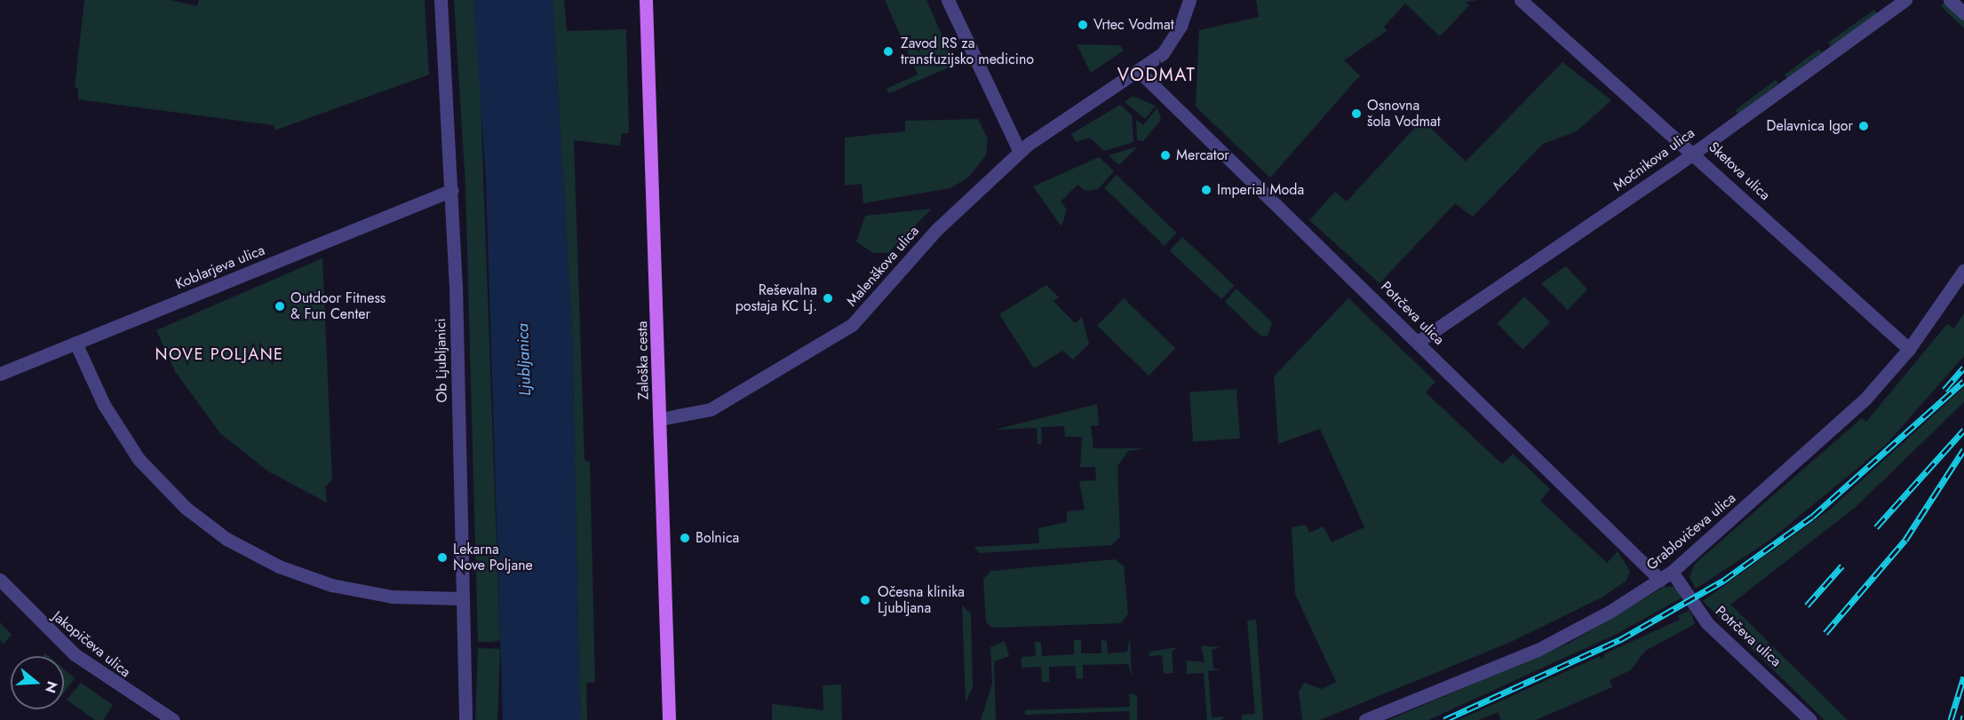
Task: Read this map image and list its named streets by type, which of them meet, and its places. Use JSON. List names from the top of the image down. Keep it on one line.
{"streets":{"main road":["Zaloška cesta"],"street":["Močnikova ulica","Sketova ulica","Malenškova ulica","Koblarjeva ulica","Potrčeva ulica","Ob Ljubljanici","Grablovičeva ulica","Jakopičeva ulica"]},"crossings":[["Močnikova ulica","Sketova ulica"],["Močnikova ulica","Potrčeva ulica"],["Sketova ulica","Grablovičeva ulica"],["Malenškova ulica","Potrčeva ulica"],["Malenškova ulica","Zaloška cesta"],["Koblarjeva ulica","Ob Ljubljanici"],["Potrčeva ulica","Grablovičeva ulica"]],"districts":["VODMAT","NOVE POLJANE"],"water":["Ljubljanica"],"places":["Vrtec Vodmat","Zavod RS za transfuzijsko medicino","Osnovna šola Vodmat","Delavnica Igor","Mercator","Imperial Moda","Reševalna postaja KC Lj.","Outdoor Fitness & Fun Center","Bolnica","Lekarna Nove Poljane","Očesna klinika Ljubljana"],"north":"right"}
